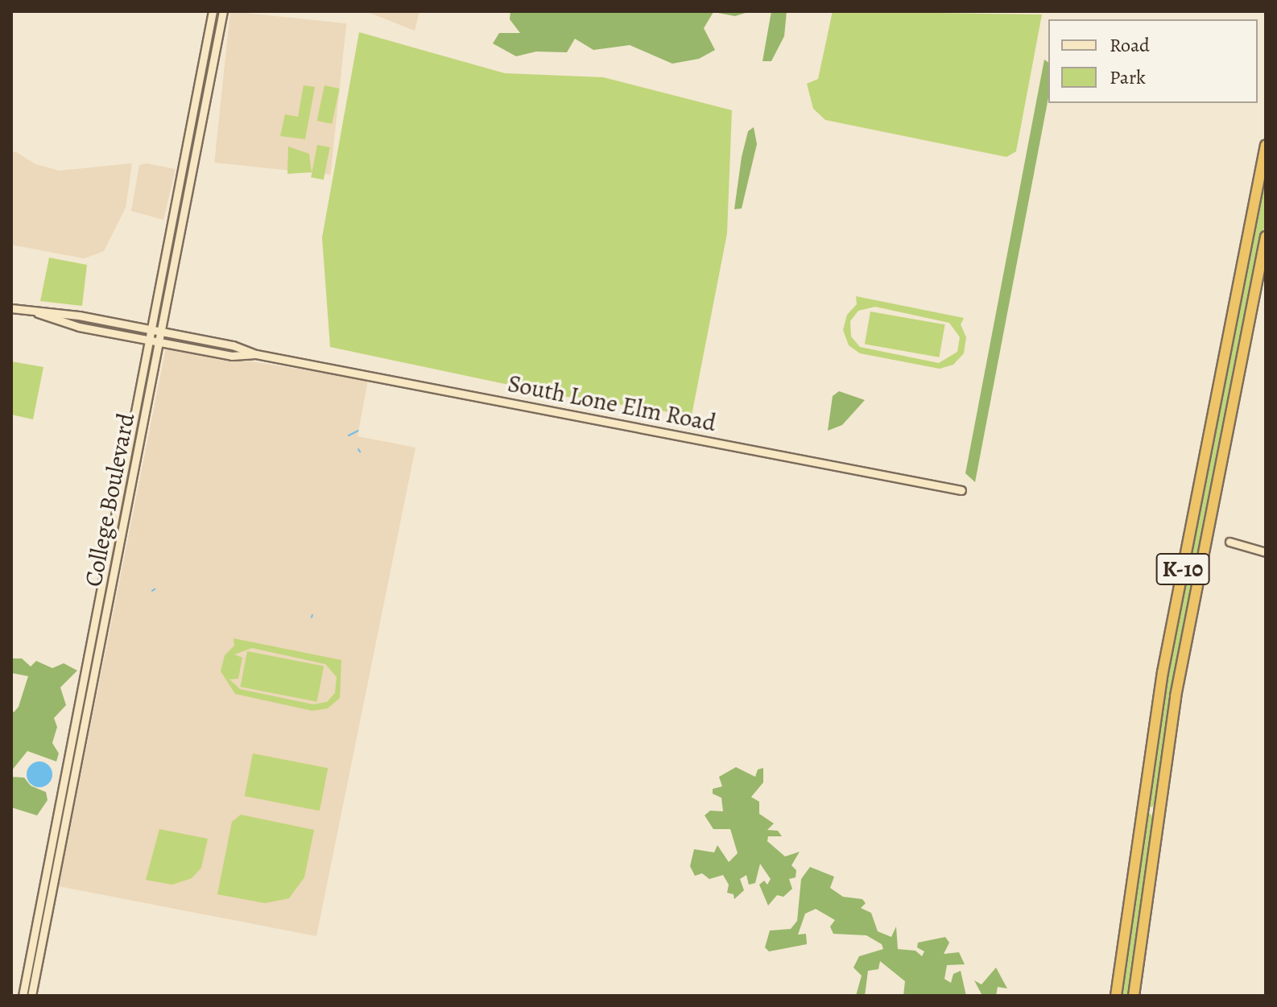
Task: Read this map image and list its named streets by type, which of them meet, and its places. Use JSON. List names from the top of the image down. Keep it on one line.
{"streets":{"highway":["K-10"],"main road":["South Lone Elm Road","College Boulevard"]},"crossings":[["South Lone Elm Road","College Boulevard"]],"legend":["Road","Park"]}
